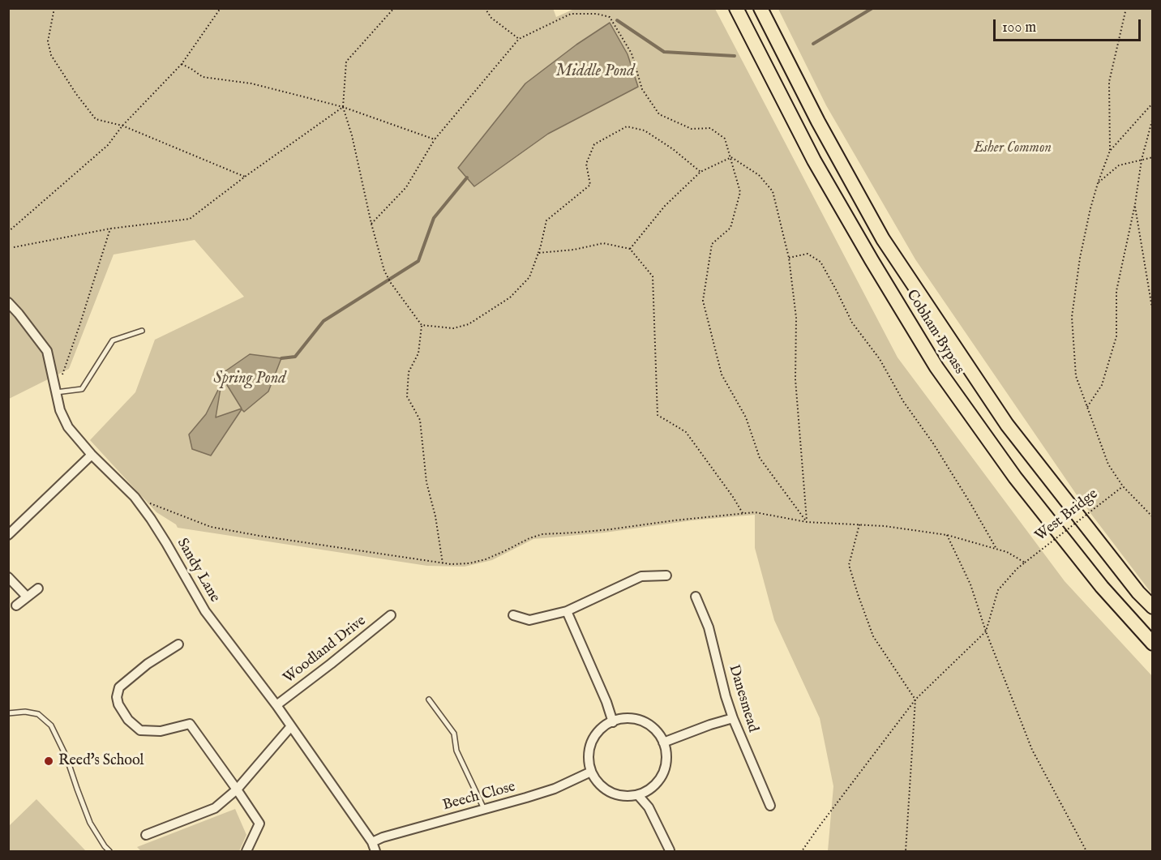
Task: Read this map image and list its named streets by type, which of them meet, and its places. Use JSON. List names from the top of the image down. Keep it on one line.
{"streets":{"highway":["Cobham Bypass"],"street":["Sandy Lane","Woodland Drive","Danesmead","Beech Close"],"path":["West Bridge"]},"crossings":[["Sandy Lane","Woodland Drive"],["Sandy Lane","Beech Close"]],"water":["Middle Pond","Spring Pond"],"parks":["Esher Common"],"places":["Reed's School"],"scale_bar":"100 m"}
